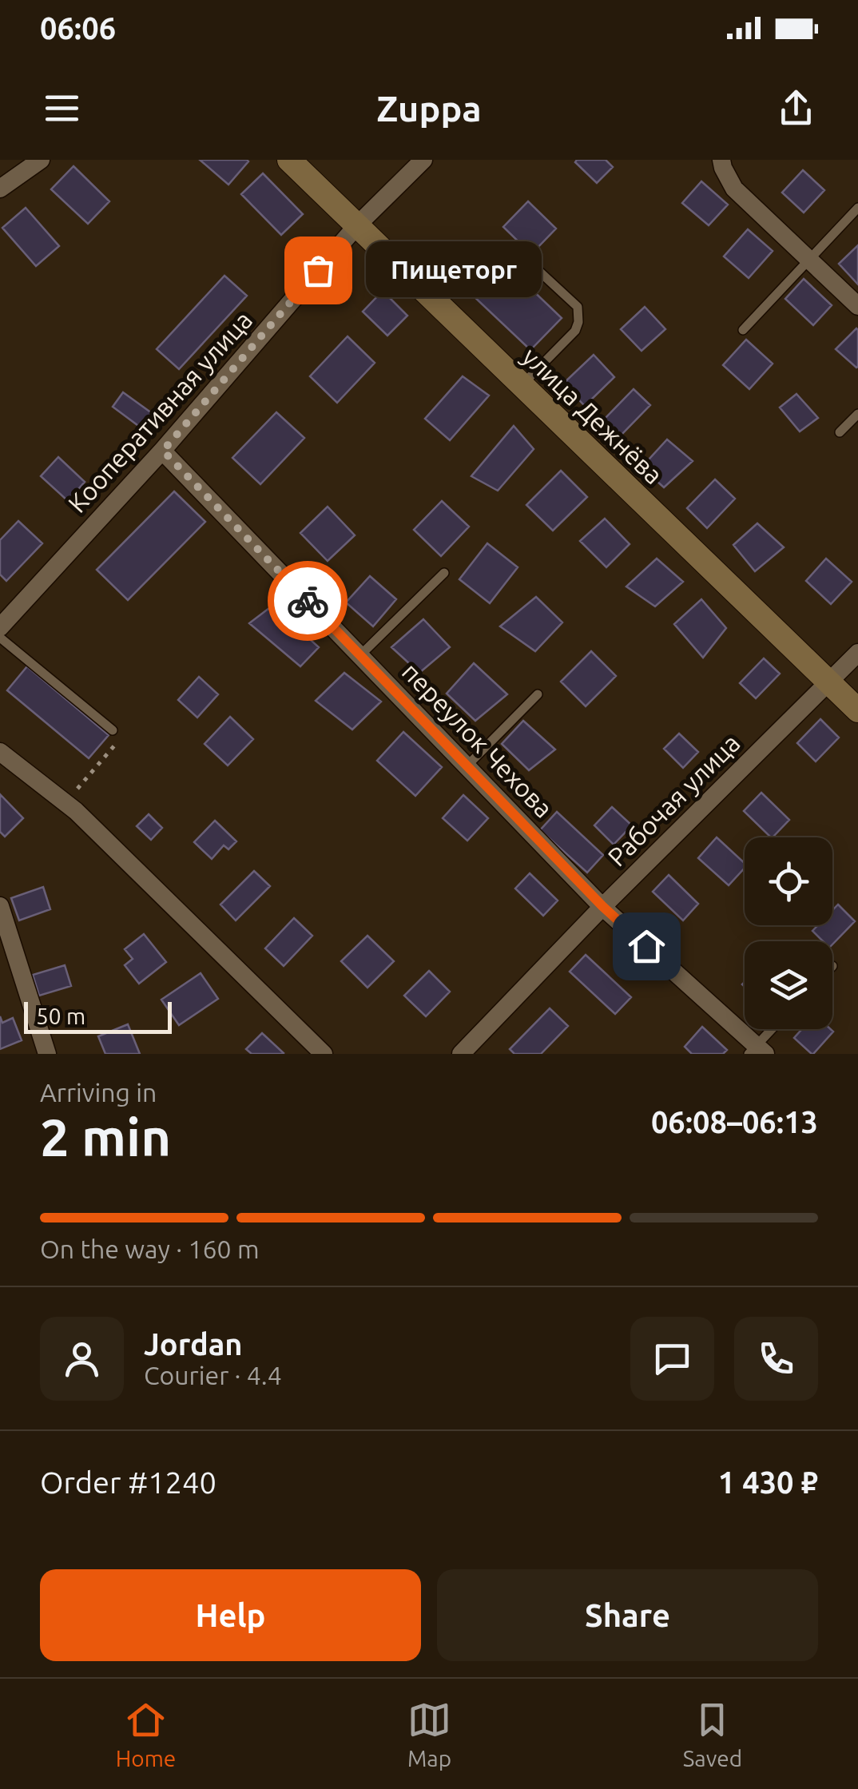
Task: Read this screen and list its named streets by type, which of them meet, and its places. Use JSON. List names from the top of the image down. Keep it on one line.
{"streets":{"main road":["улица Дежнёва"],"street":["Кооперативная улица","переулок Чехова","Рабочая улица"]},"crossings":[["Кооперативная улица","улица Дежнёва"],["Кооперативная улица","переулок Чехова"],["улица Дежнёва","Рабочая улица"],["переулок Чехова","Рабочая улица"]],"places":["Пищеторг"],"scale_bar":"50 m","page":{"status":"06:06","header":"Zuppa","bubble":"Пищеторг","scale":"50 m","heading":["2 min","Arriving in","06:08–06:13"],"panel":["Jordan","Courier · 4.4","Order #1240","1 430 ₽"],"bar":"On the way · 160 m","buttons":["Help","Share"],"tabs":["Home","Map","Saved"]}}
